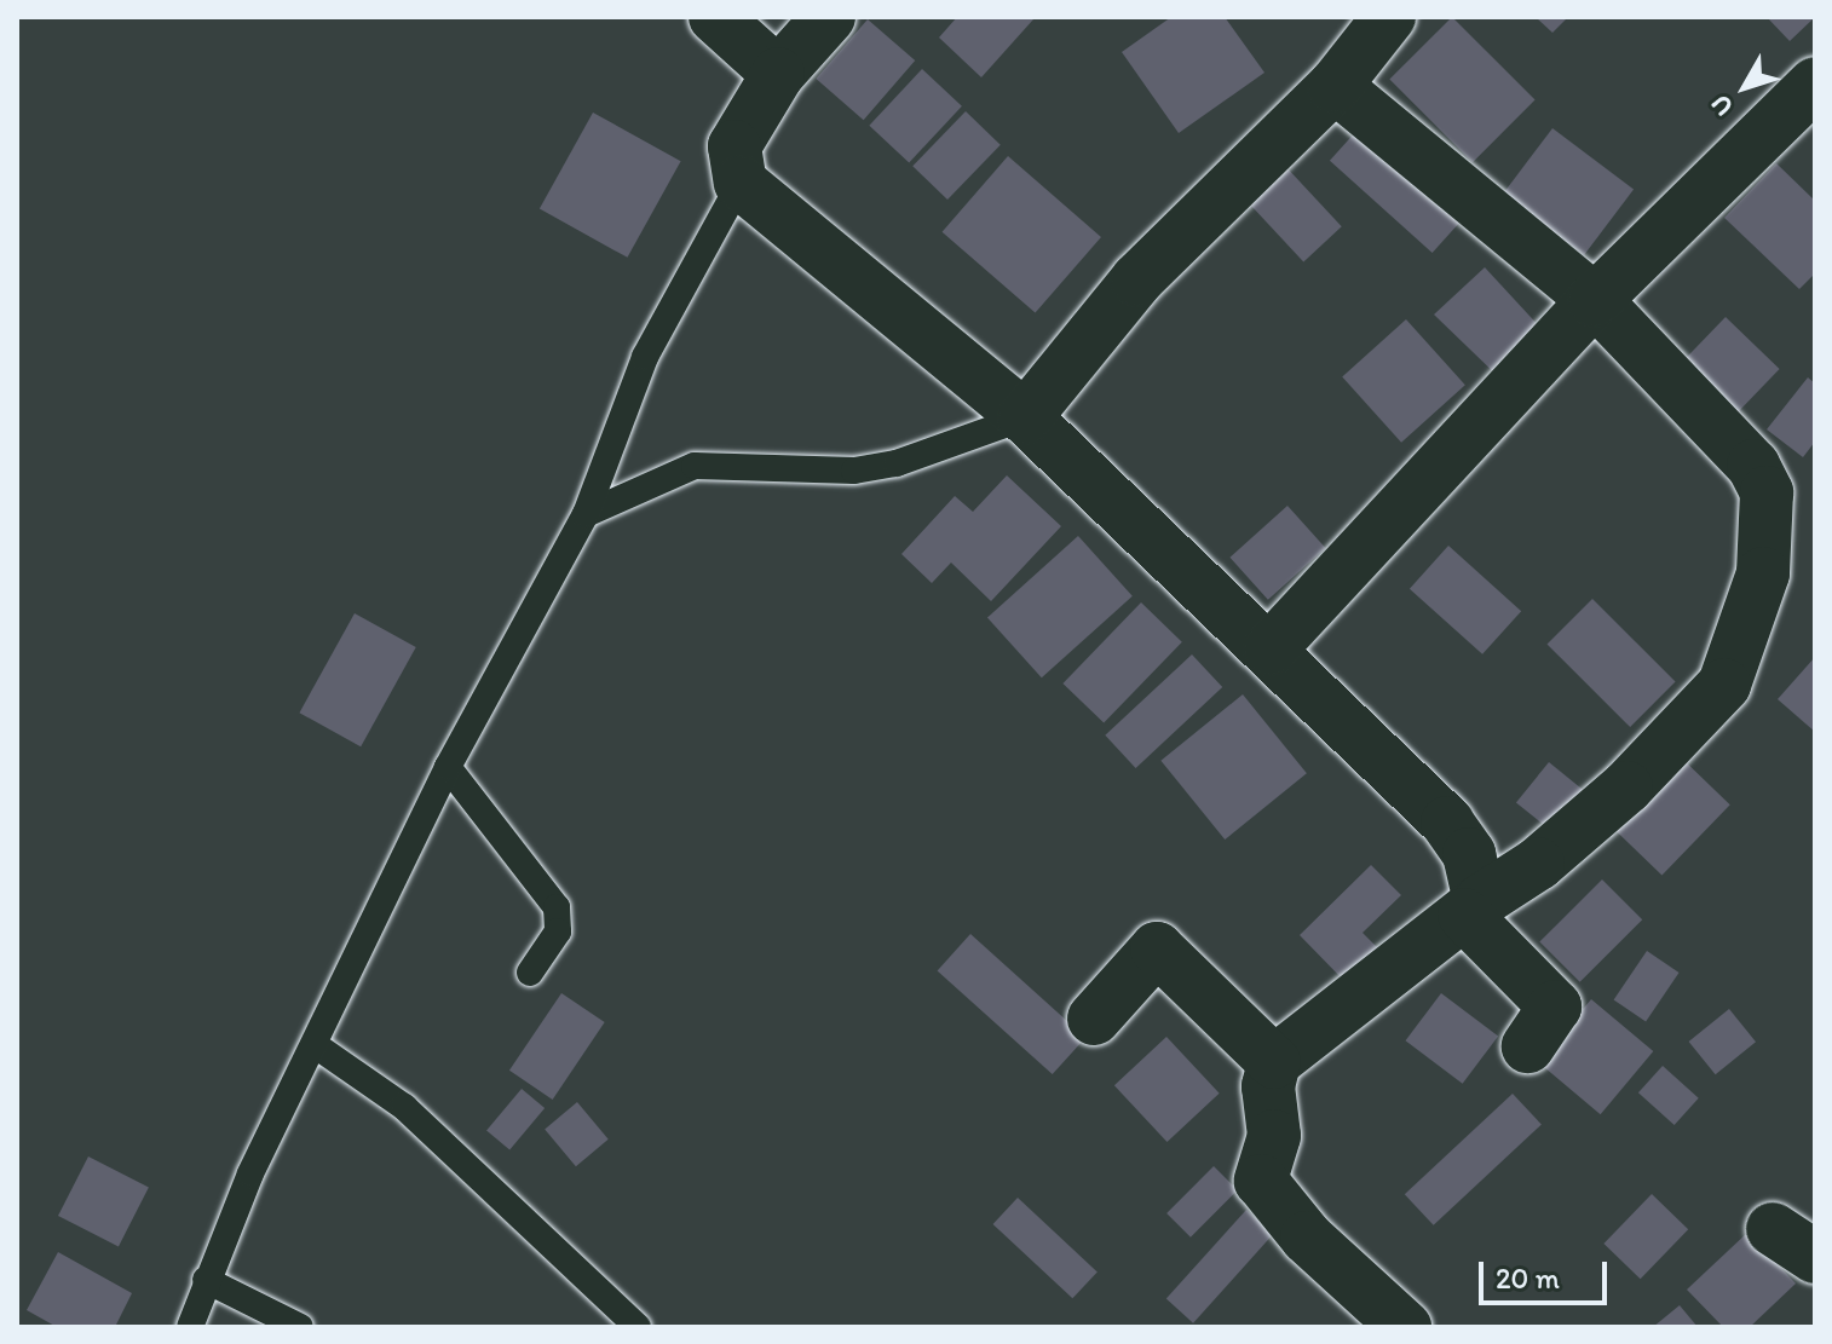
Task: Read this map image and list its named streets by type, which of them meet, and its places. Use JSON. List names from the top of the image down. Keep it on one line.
{"scale_bar":"20 m","north":"bottom left"}
